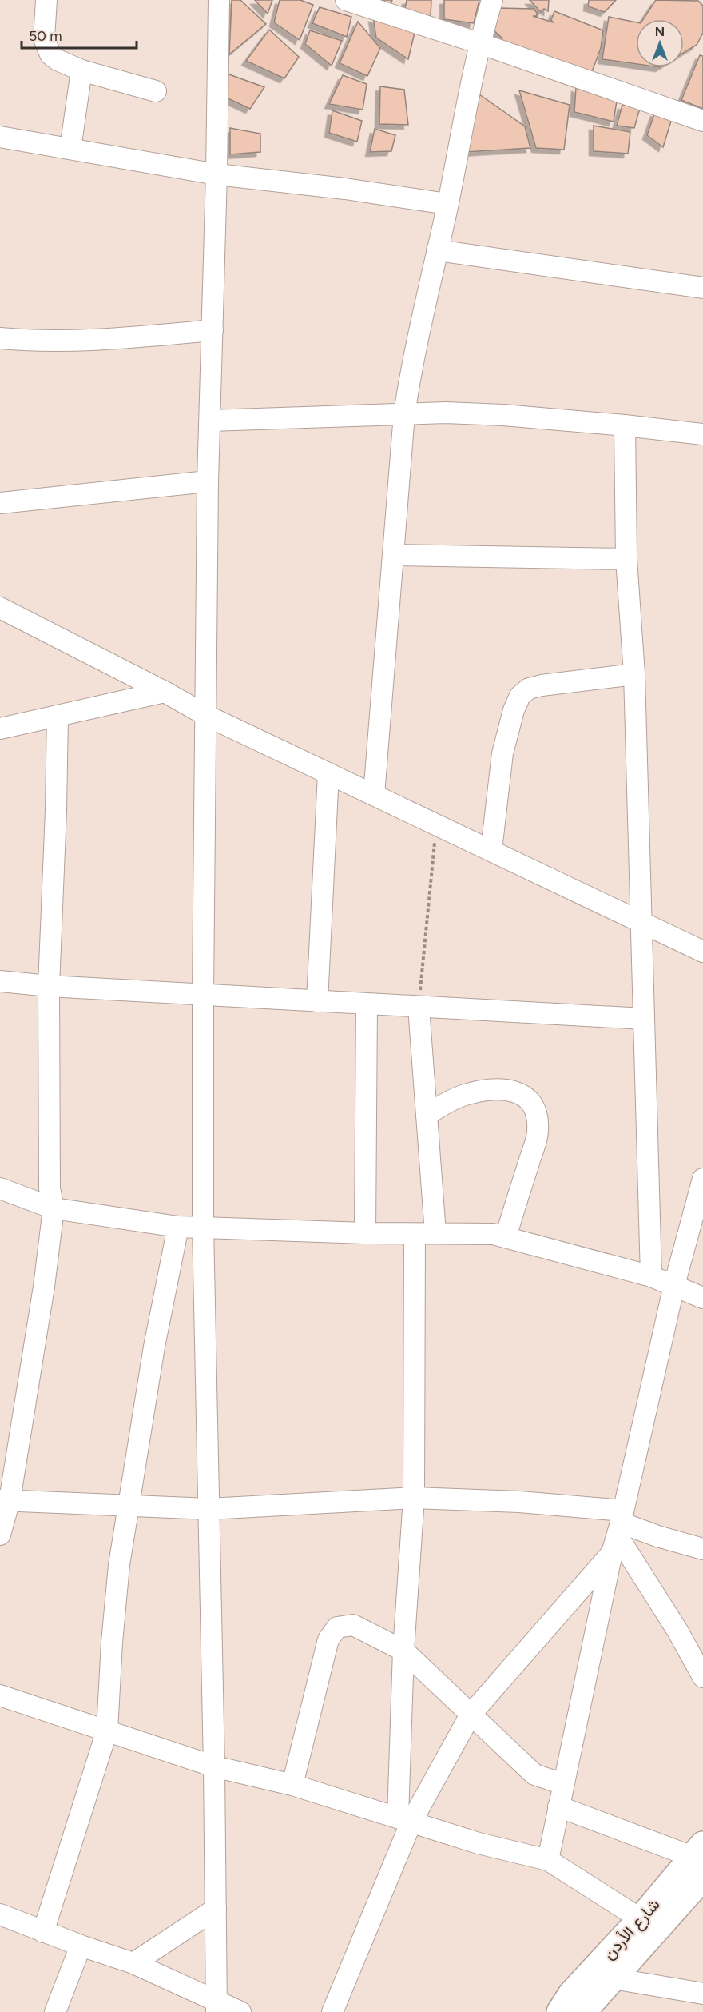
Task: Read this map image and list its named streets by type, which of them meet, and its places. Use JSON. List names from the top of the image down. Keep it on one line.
{"streets":{"highway":["شارع الأردن"]},"scale_bar":"50 m","north":"top"}
